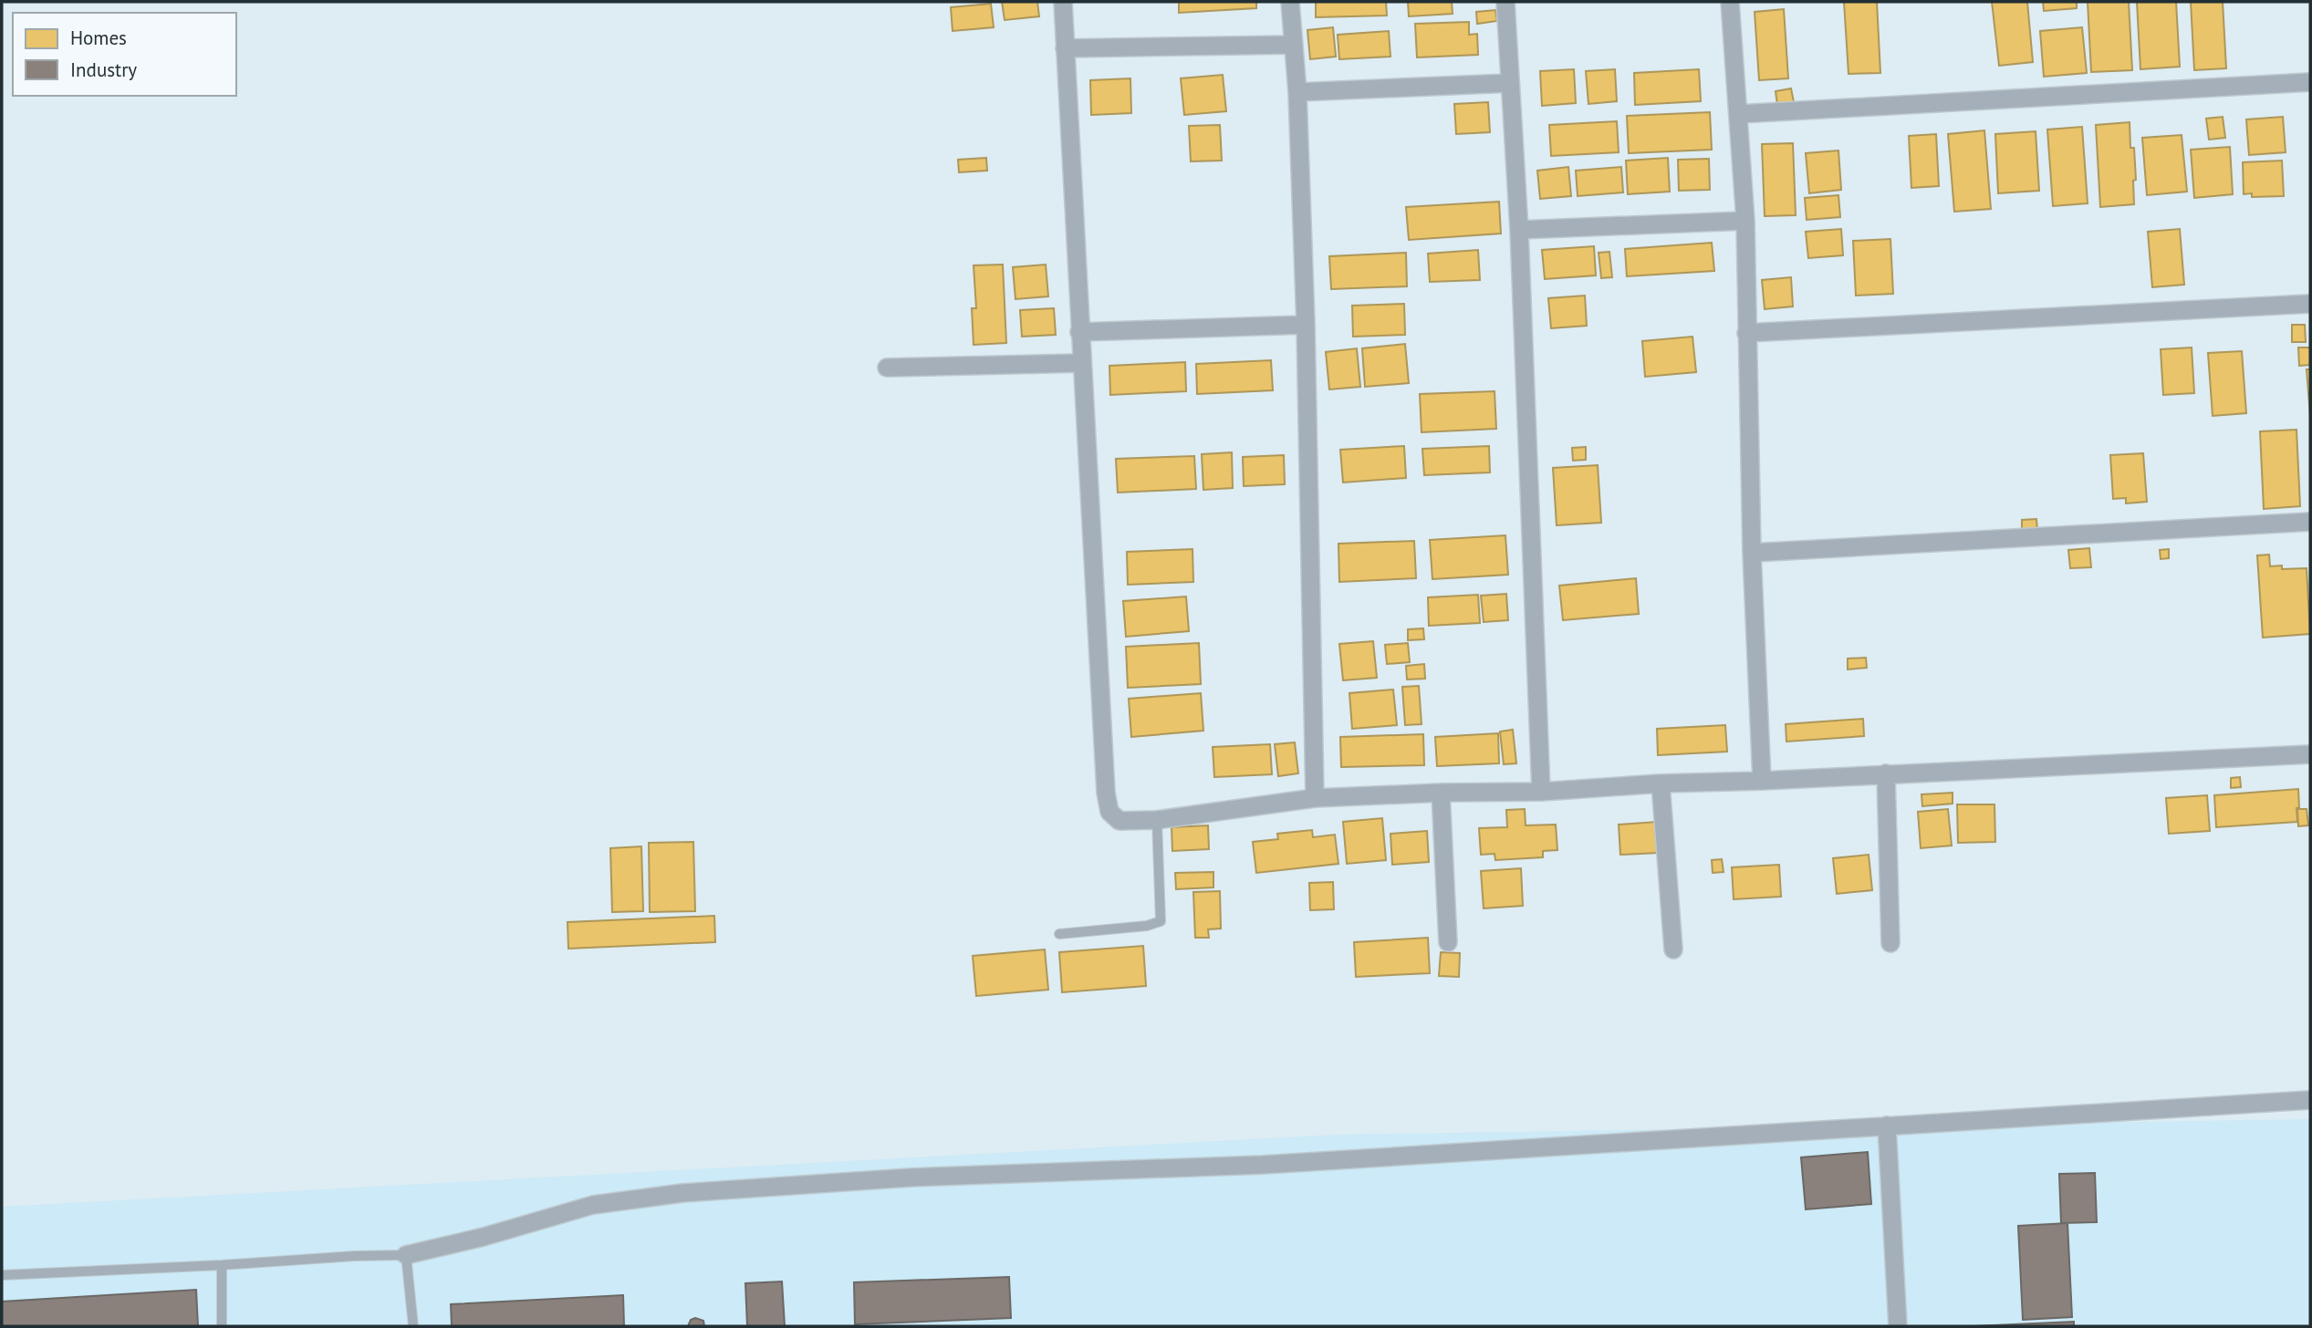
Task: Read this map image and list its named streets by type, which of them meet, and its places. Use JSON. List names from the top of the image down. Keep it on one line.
{"legend":["Homes","Industry"]}
